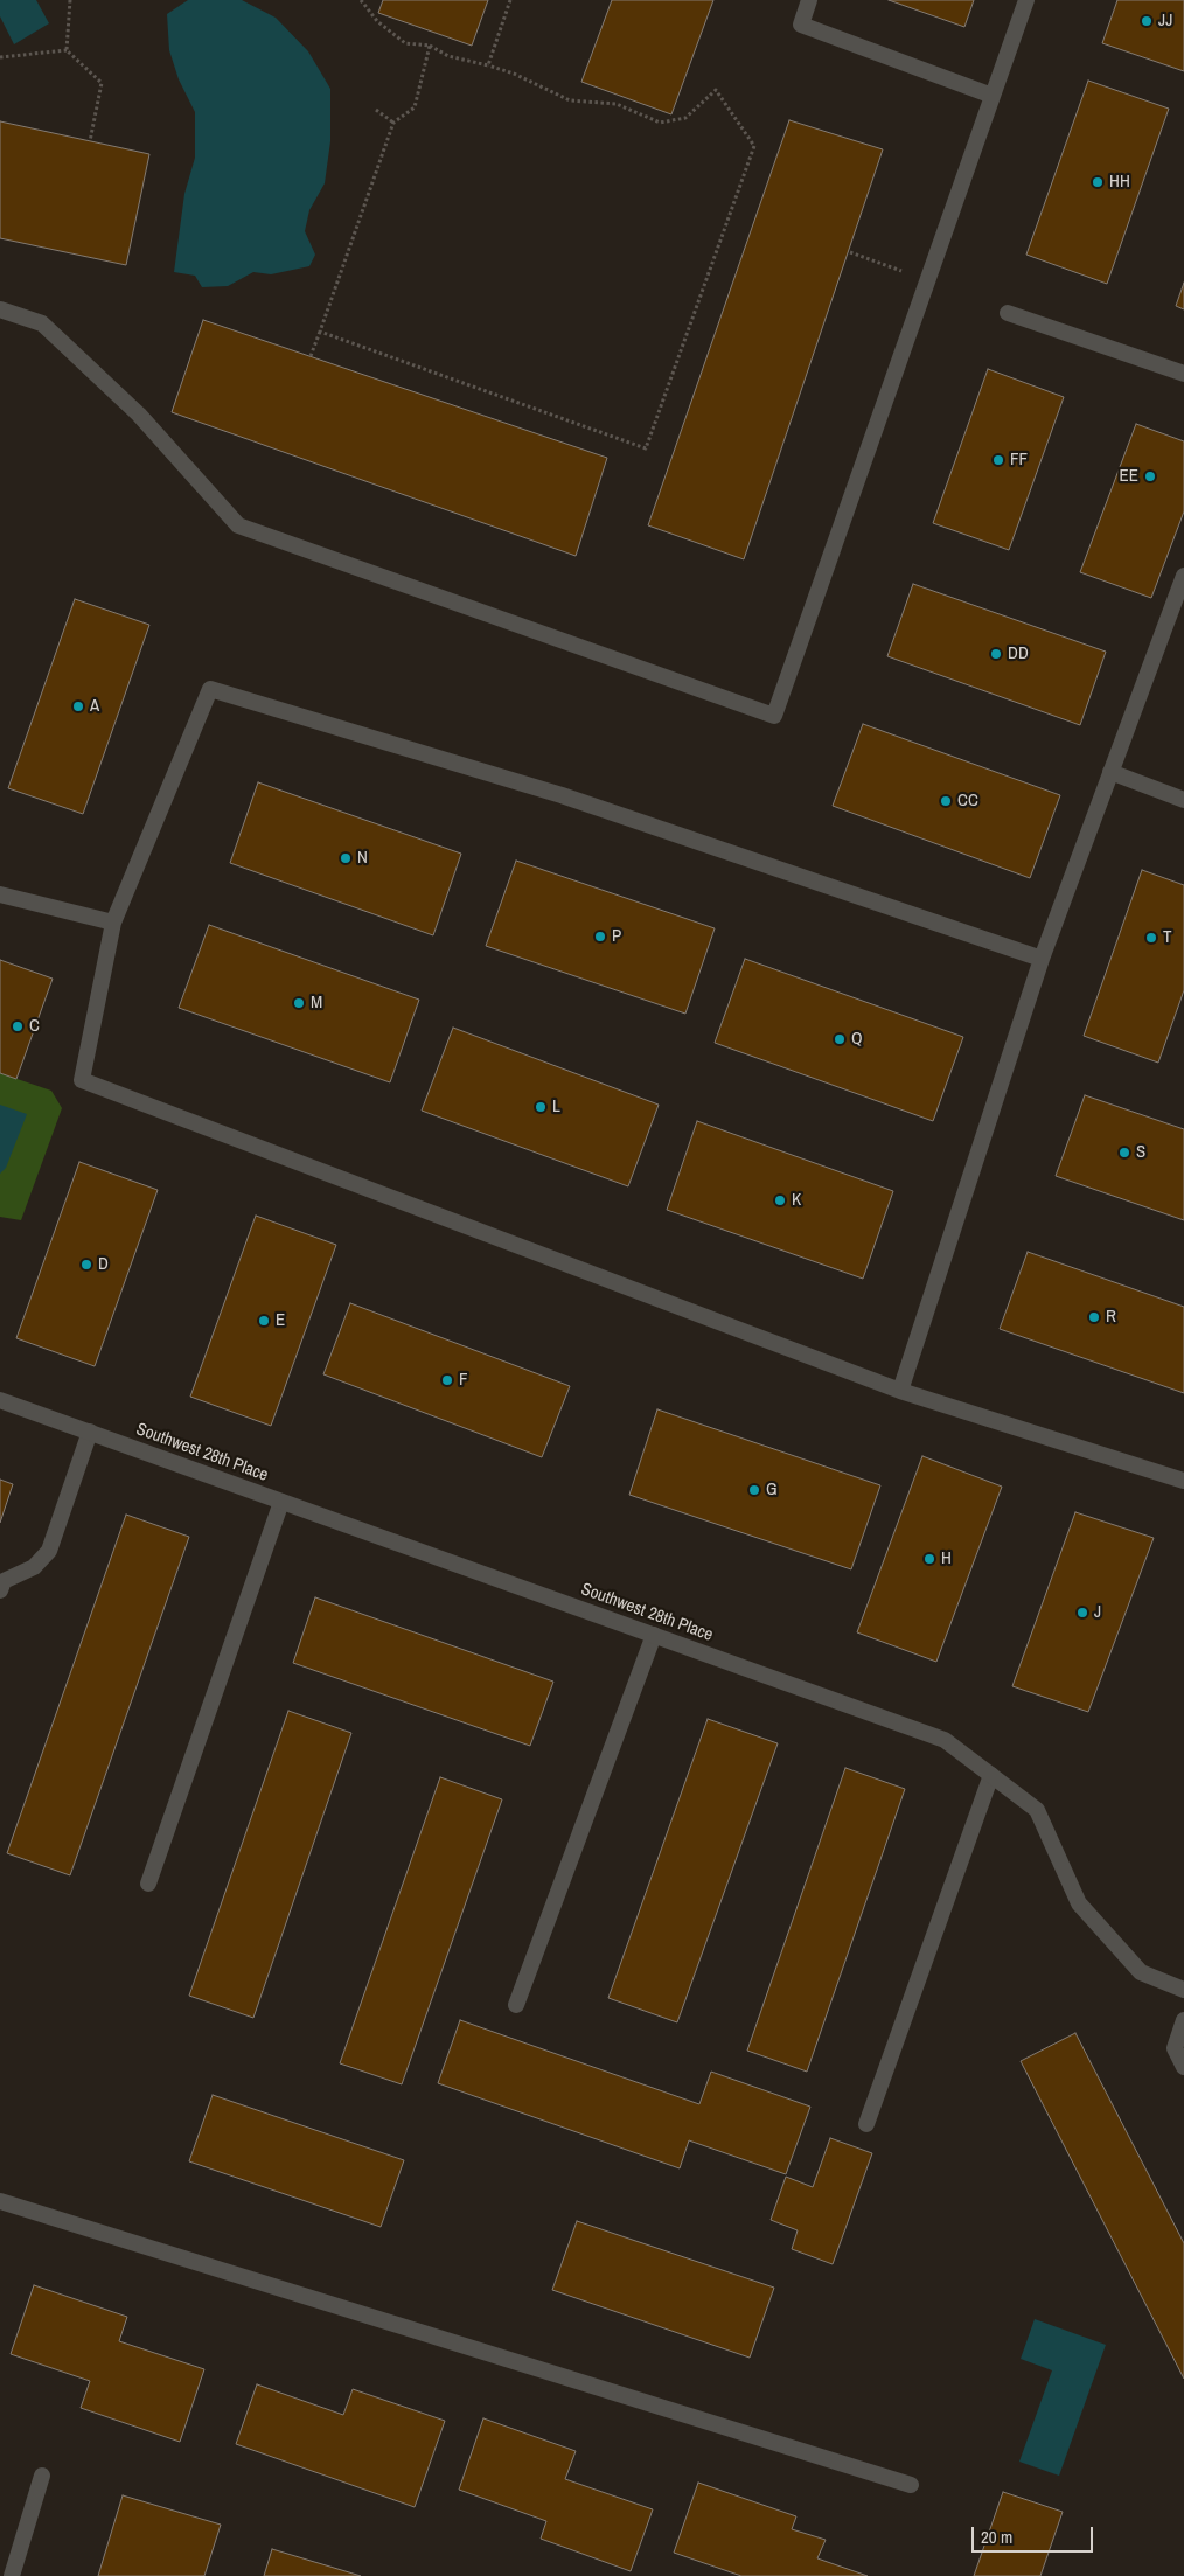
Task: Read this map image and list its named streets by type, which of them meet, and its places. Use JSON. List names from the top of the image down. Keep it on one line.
{"streets":{"street":["Southwest 28th Place"]},"places":["JJ","HH","FF","EE","DD","A","CC","N","P","T","M","C","Q","L","S","K","D","R","E","F","G","H","J"],"scale_bar":"20 m"}
